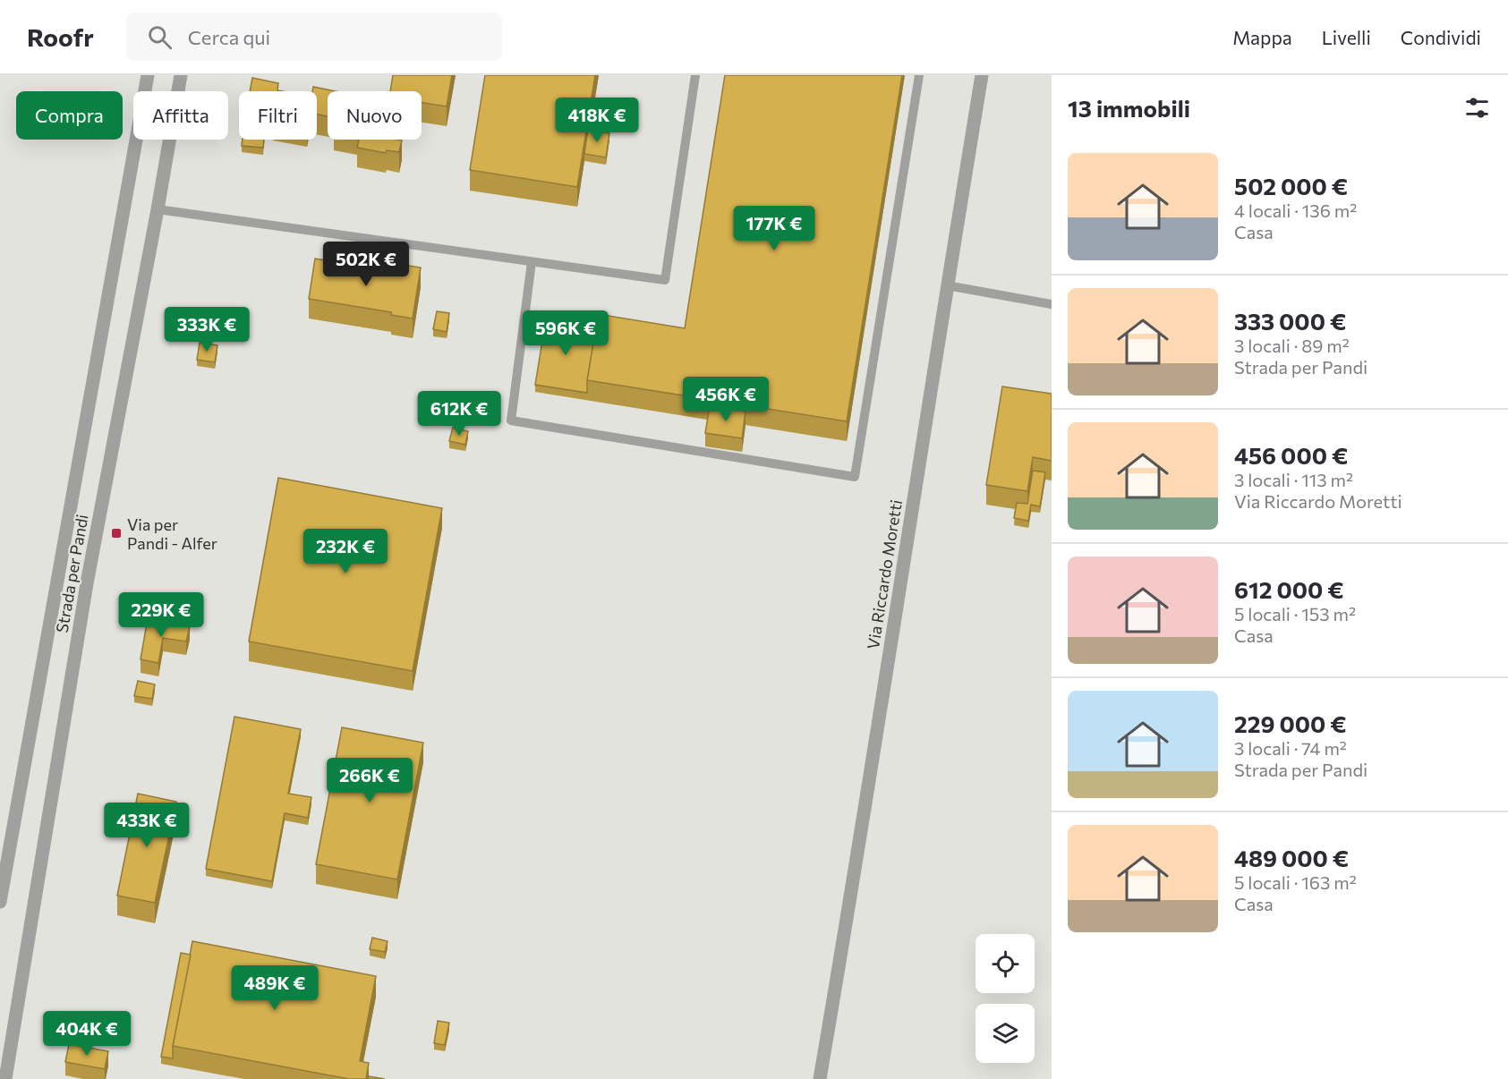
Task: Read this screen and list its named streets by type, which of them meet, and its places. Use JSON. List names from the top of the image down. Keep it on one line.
{"streets":{"street":["Strada per Pandi","Via Riccardo Moretti"]},"places":{"transit":["Via per Pandi - Alfer"]},"page":{"header":"Roofr","search":"Cerca qui","nav":["Mappa","Livelli","Condividi"],"heading":"13 immobili","chip":["Compra","Affitta","Filtri","Nuovo"],"price":["418K €","177K €","502K €","333K €","596K €","456K €","612K €","232K €","229K €","266K €","433K €","489K €","404K €"],"list":[{"name":"502 000 €","note":"4 locali · 136 m² · Casa"},{"name":"333 000 €","note":"3 locali · 89 m² · Strada per Pandi"},{"name":"456 000 €","note":"3 locali · 113 m² · Via Riccardo Moretti"},{"name":"612 000 €","note":"5 locali · 153 m² · Casa"},{"name":"229 000 €","note":"3 locali · 74 m² · Strada per Pandi"},{"name":"489 000 €","note":"5 locali · 163 m² · Casa"}]}}
